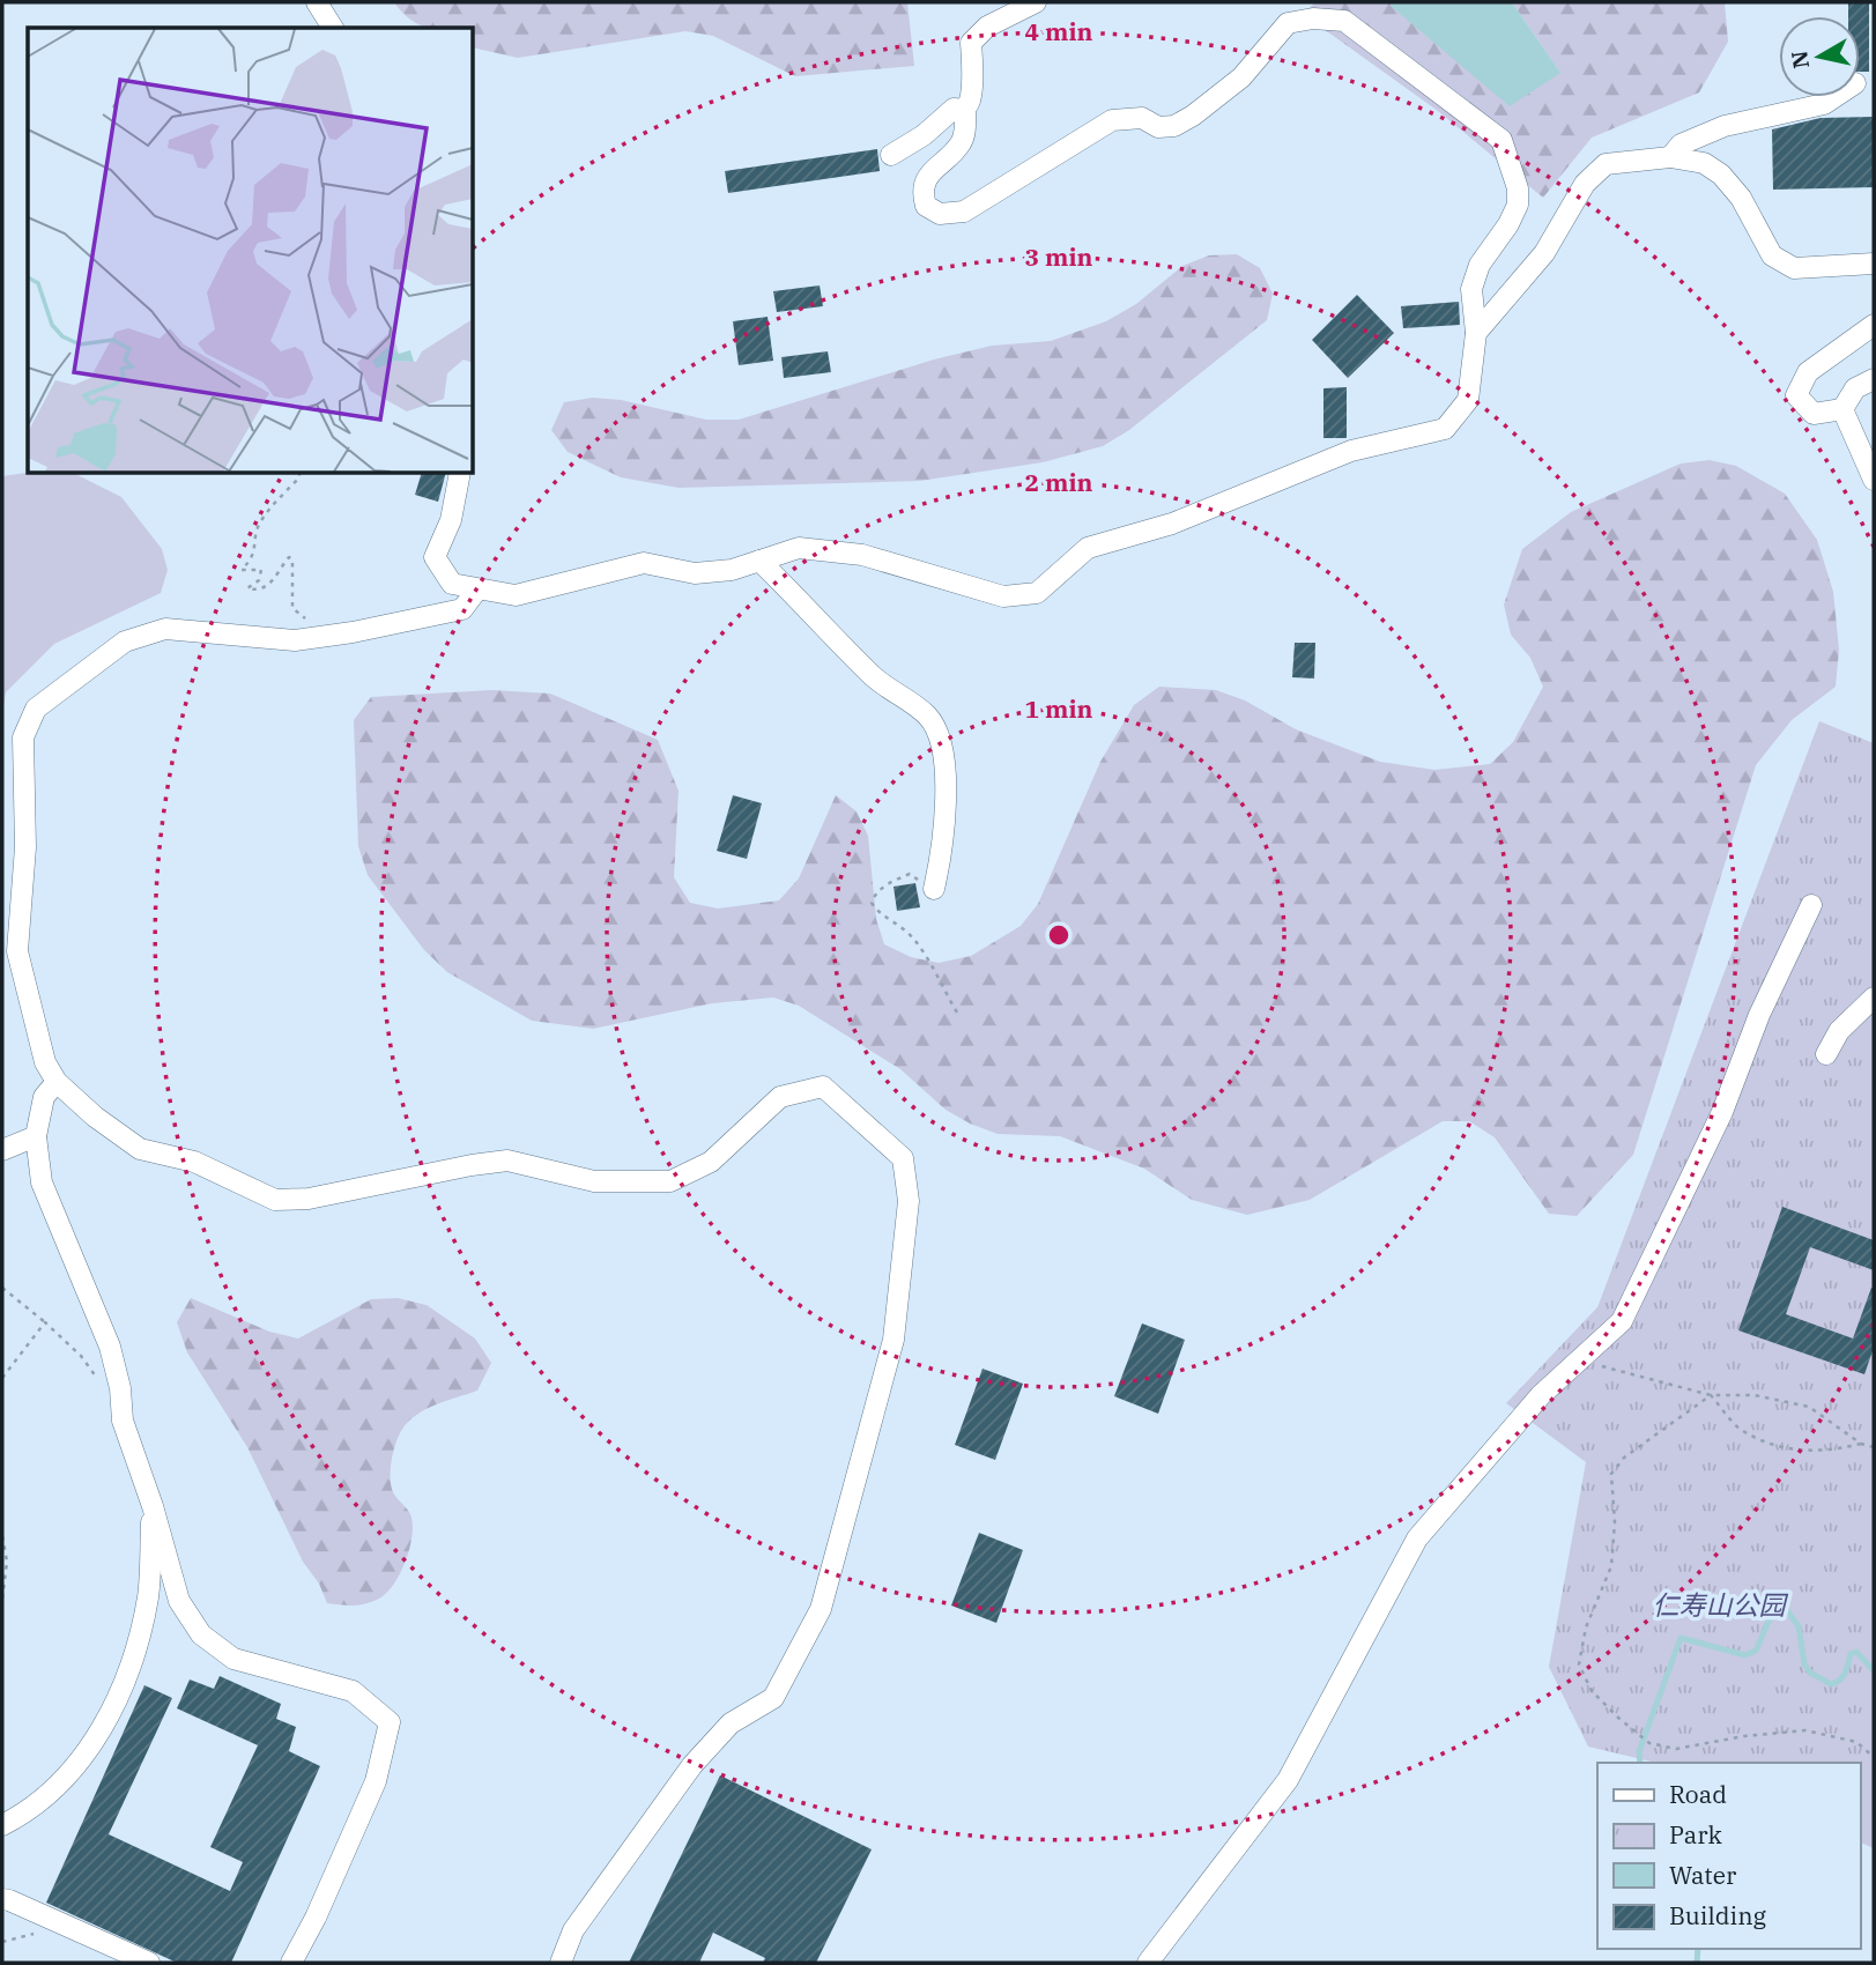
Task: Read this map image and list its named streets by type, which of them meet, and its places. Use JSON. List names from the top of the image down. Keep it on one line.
{"parks":["仁寿山公园"],"legend":["Road","Park","Water","Building"],"north":"left","rings":["4 min","3 min","2 min","1 min"]}
